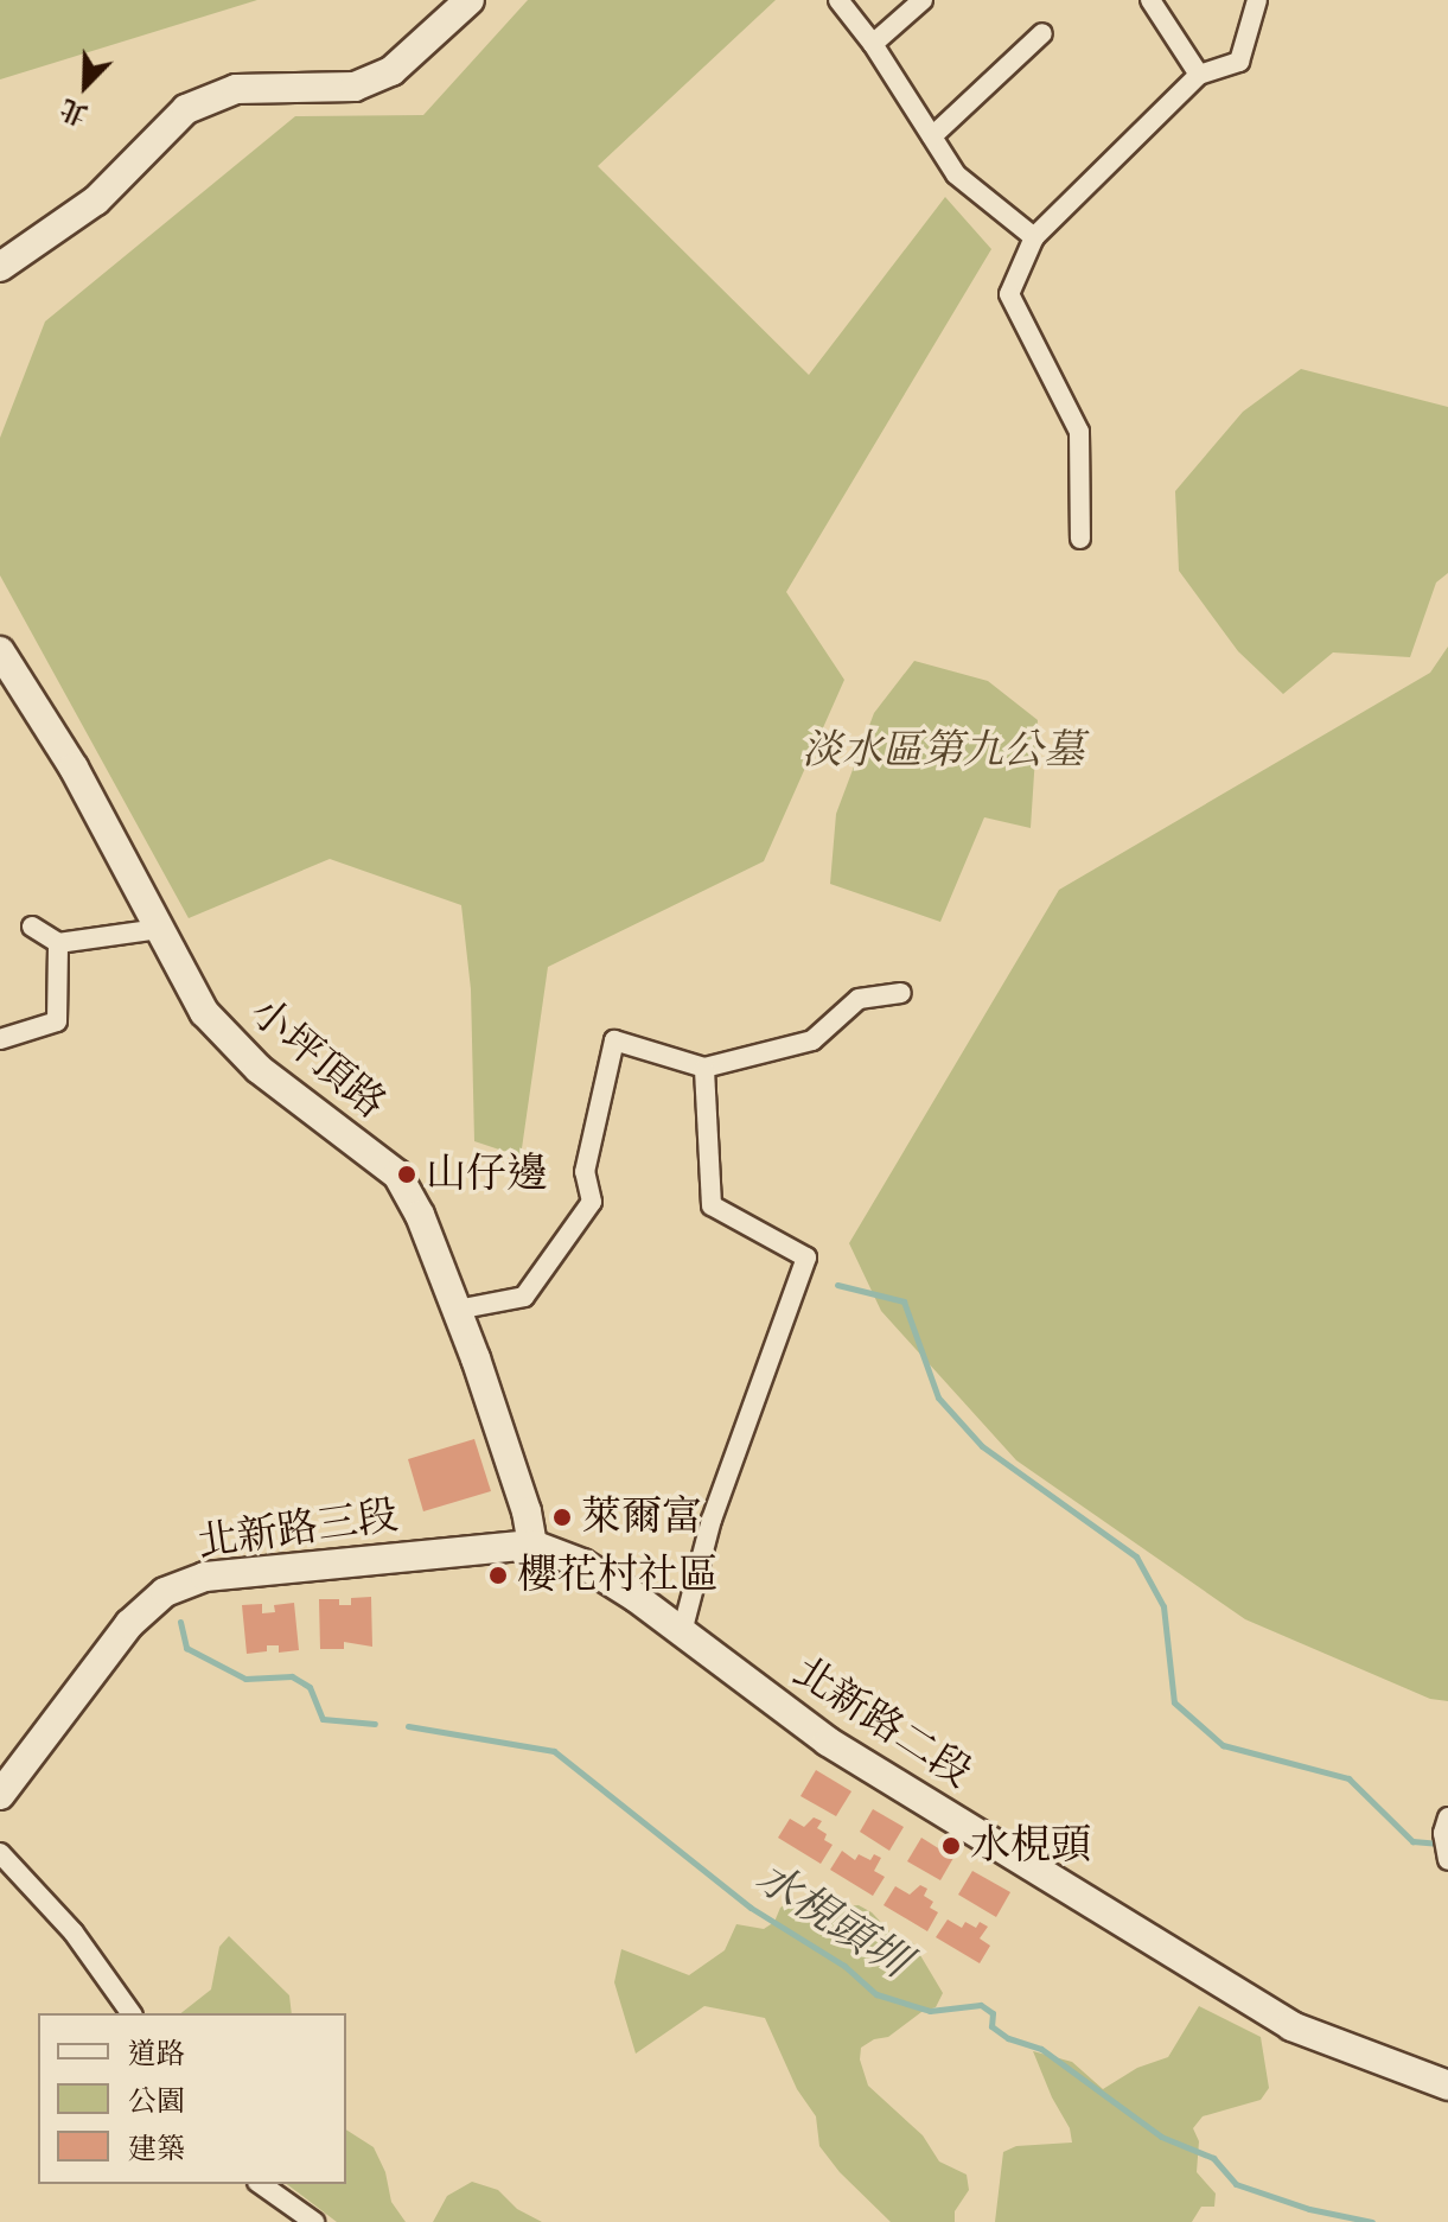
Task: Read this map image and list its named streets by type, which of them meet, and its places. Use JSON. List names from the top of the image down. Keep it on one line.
{"streets":{"main road":["小坪頂路","北新路三段","北新路二段"]},"crossings":[["小坪頂路","北新路三段"],["小坪頂路","北新路二段"],["北新路三段","北新路二段"]],"water":["水梘頭圳"],"parks":["淡水區第九公墓"],"places":["山仔邊","萊爾富","櫻花村社區","水梘頭"],"legend":["道路","公園","建築"],"north":"bottom left"}
